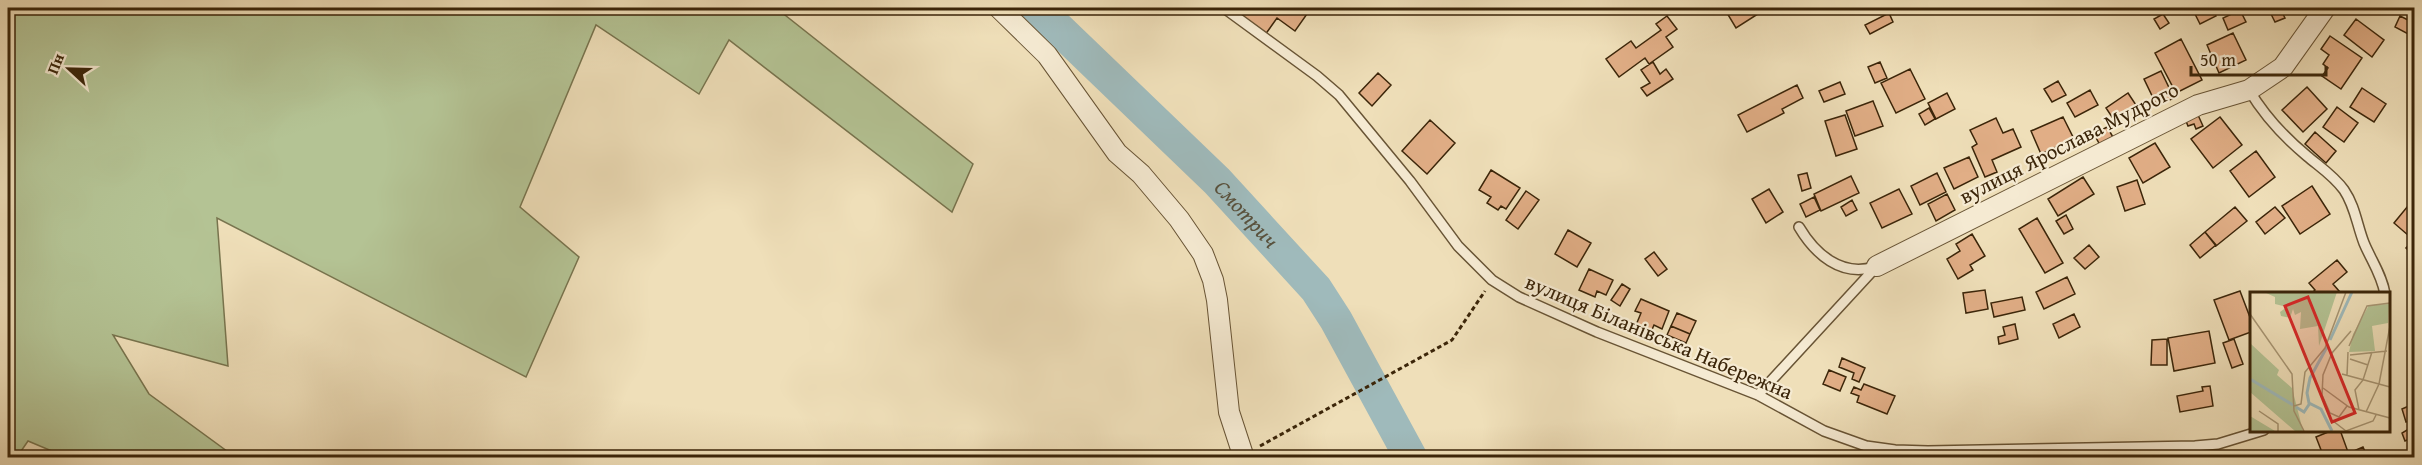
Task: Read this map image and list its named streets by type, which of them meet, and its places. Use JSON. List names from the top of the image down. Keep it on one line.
{"streets":{"street":["вулиця Ярослава Мудрого"],"lane":["вулиця Біланівська Набережна"]},"water":["Смотрич"],"scale_bar":"50 m","north":"left"}
